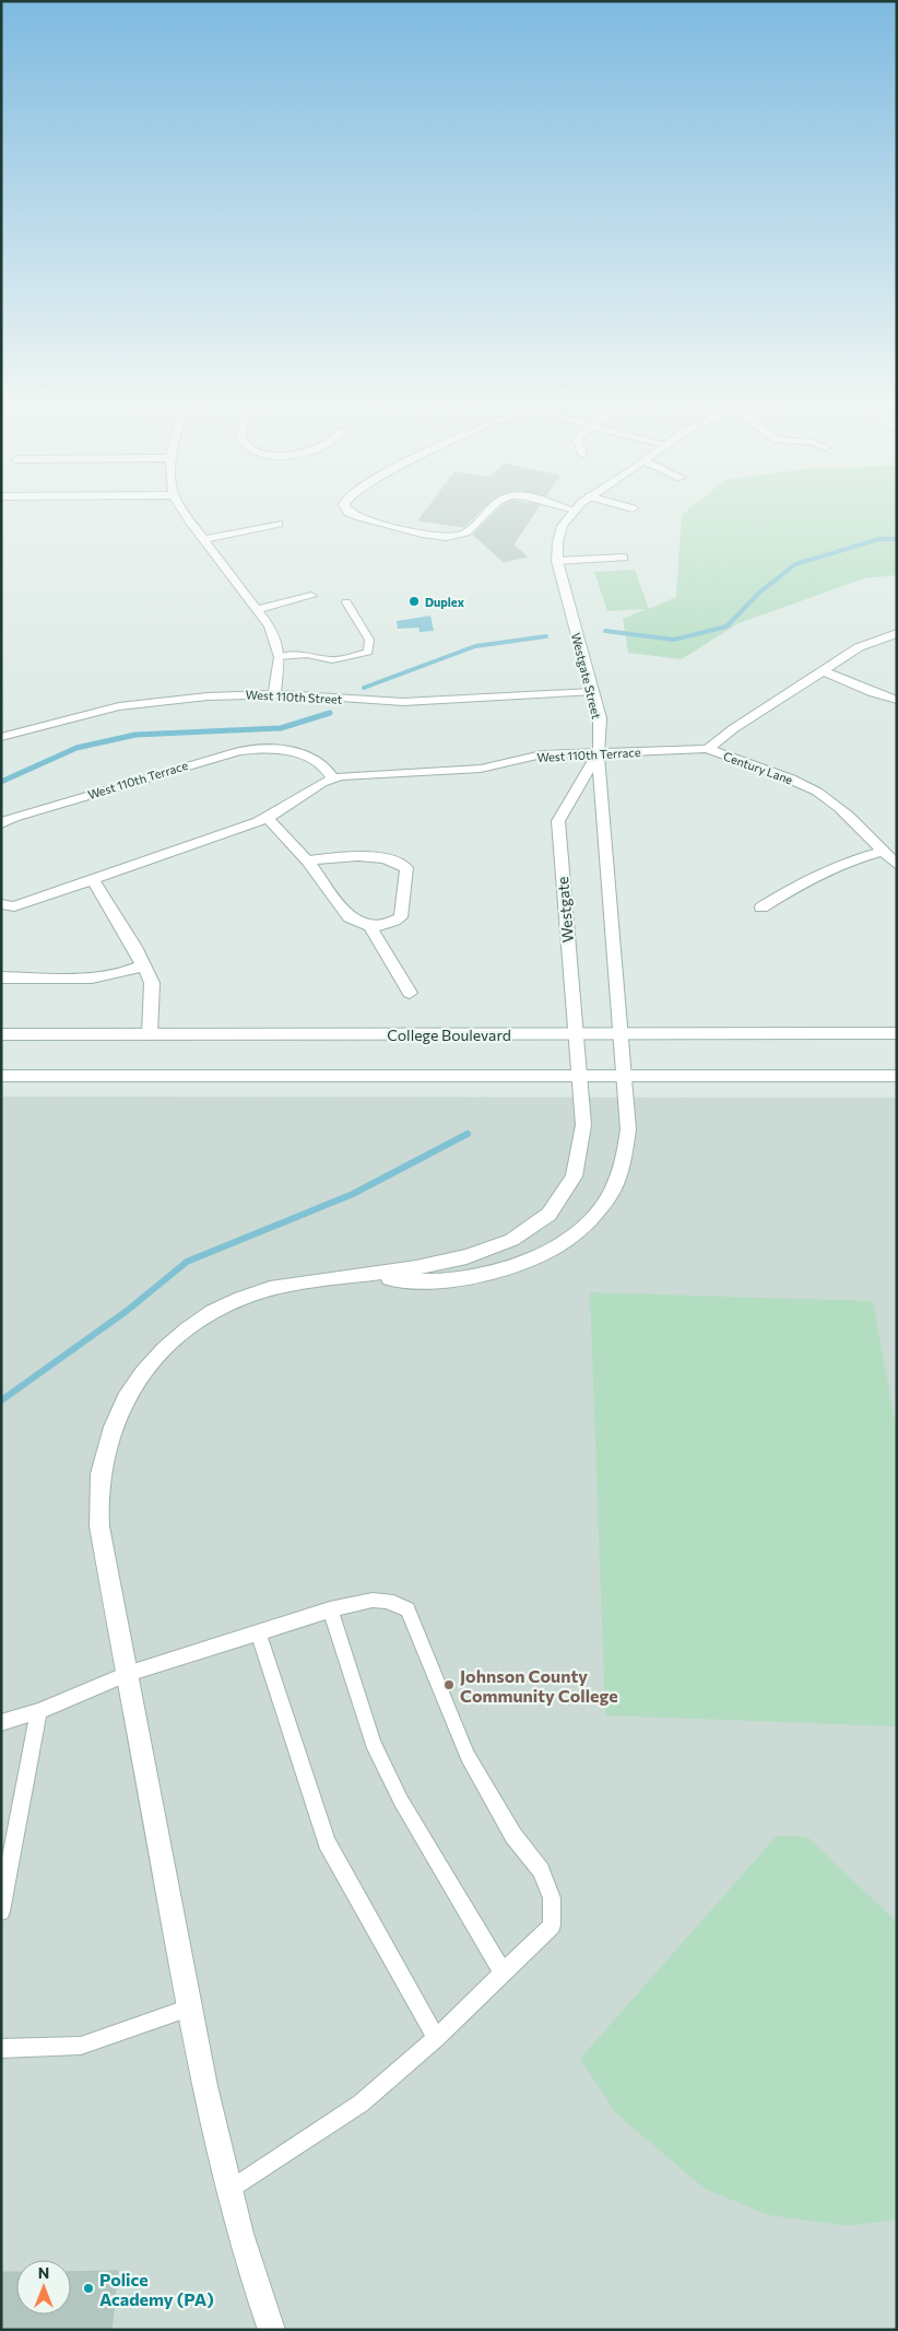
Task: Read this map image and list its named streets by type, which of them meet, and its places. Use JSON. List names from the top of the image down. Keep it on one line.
{"streets":{"street":["Westgate Street","West 110th Street","West 110th Terrace","Century Lane","Westgate","College Boulevard"]},"crossings":[["Westgate Street","West 110th Street"],["Westgate Street","West 110th Terrace"],["Westgate Street","Westgate"],["Westgate Street","College Boulevard"],["West 110th Terrace","Century Lane"],["West 110th Terrace","Westgate"],["Westgate","College Boulevard"]],"places":["Duplex","Johnson County Community College","Police Academy (PA)"],"north":"top"}
